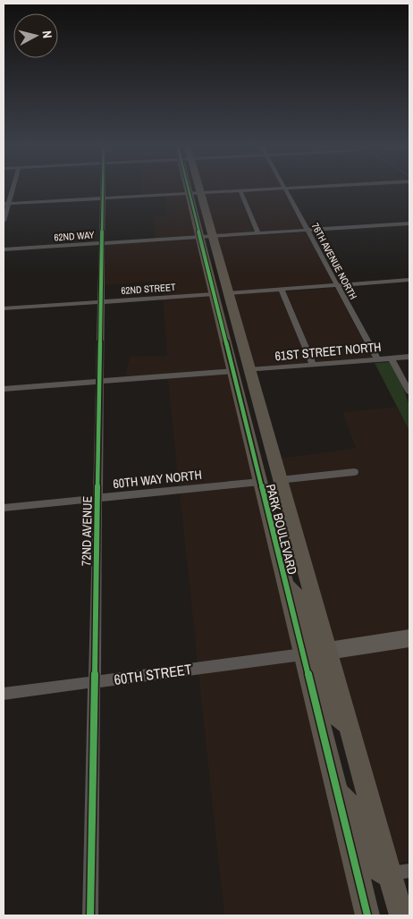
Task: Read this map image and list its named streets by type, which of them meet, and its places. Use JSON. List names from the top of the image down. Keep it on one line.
{"streets":{"main road":["PARK BOULEVARD"],"street":["62ND WAY","76TH AVENUE NORTH","62ND STREET","61ST STREET NORTH","60TH WAY NORTH","72ND AVENUE","60TH STREET"]},"crossings":[["62ND WAY","76TH AVENUE NORTH"],["62ND WAY","PARK BOULEVARD"],["62ND WAY","72ND AVENUE"],["76TH AVENUE NORTH","61ST STREET NORTH"],["62ND STREET","72ND AVENUE"],["61ST STREET NORTH","PARK BOULEVARD"],["60TH WAY NORTH","PARK BOULEVARD"],["60TH WAY NORTH","72ND AVENUE"],["PARK BOULEVARD","60TH STREET"],["72ND AVENUE","60TH STREET"]],"north":"right"}
